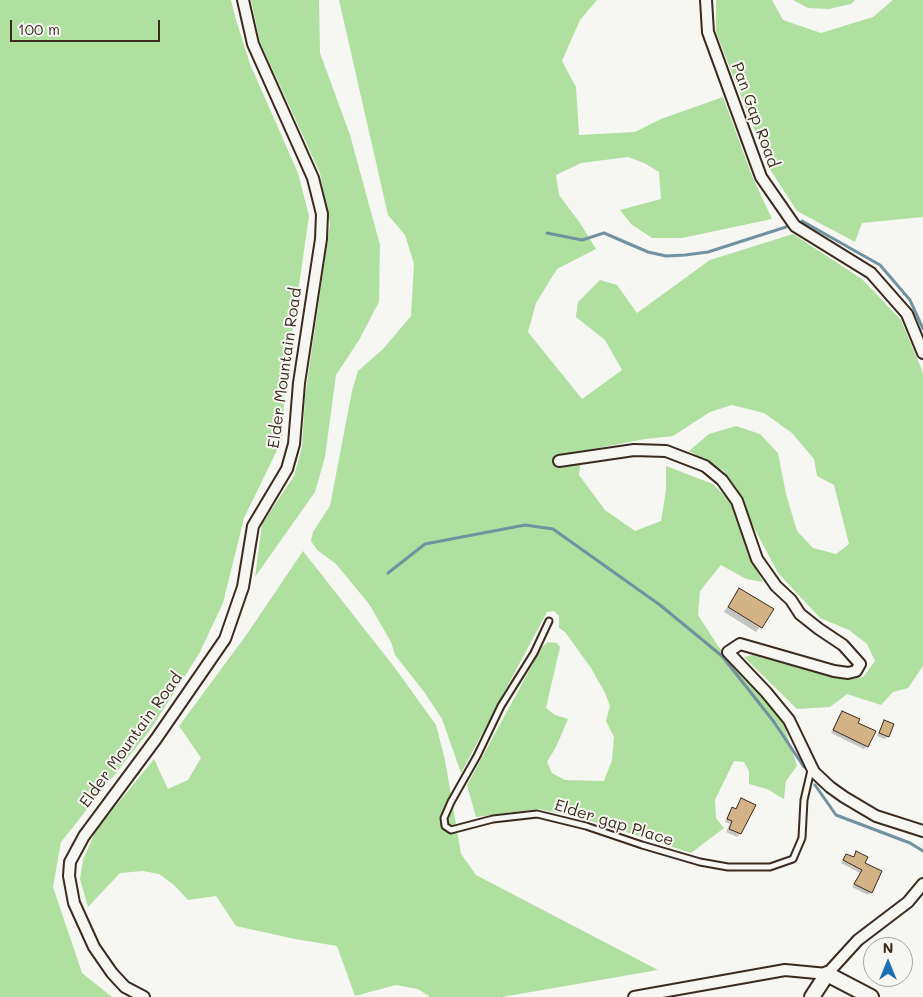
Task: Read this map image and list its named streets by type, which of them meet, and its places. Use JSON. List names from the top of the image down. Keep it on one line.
{"streets":{"street":["Pan Gap Road","Elder Mountain Road"],"lane":["Elder gap Place"]},"scale_bar":"100 m","north":"top"}
